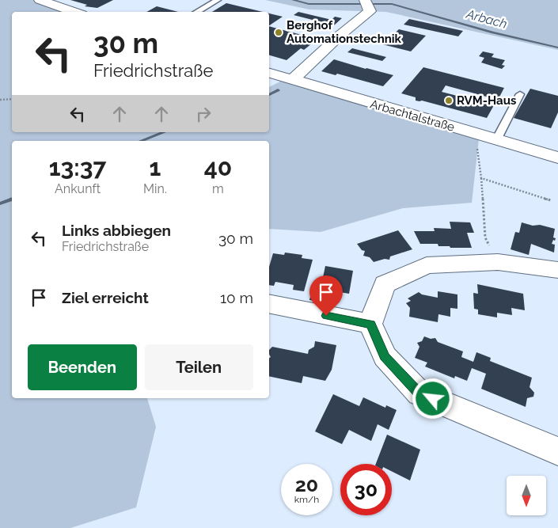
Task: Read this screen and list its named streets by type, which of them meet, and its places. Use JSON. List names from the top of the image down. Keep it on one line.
{"streets":{"street":["Arbachtalstraße"]},"water":["Arbach"],"places":["Berghof Automationstechnik","RVM-Haus"],"north":"bottom","page":{"turn":["30 m","Friedrichstraße"],"eta":["13:37","Ankunft","1","Min.","40","m"],"list":[{"name":"Links abbiegen","note":"Friedrichstraße","value":"30 m"},{"name":"Ziel erreicht","value":"10 m"}],"buttons":["Beenden","Teilen"],"speed":"20 km/h","limit":"30"}}
